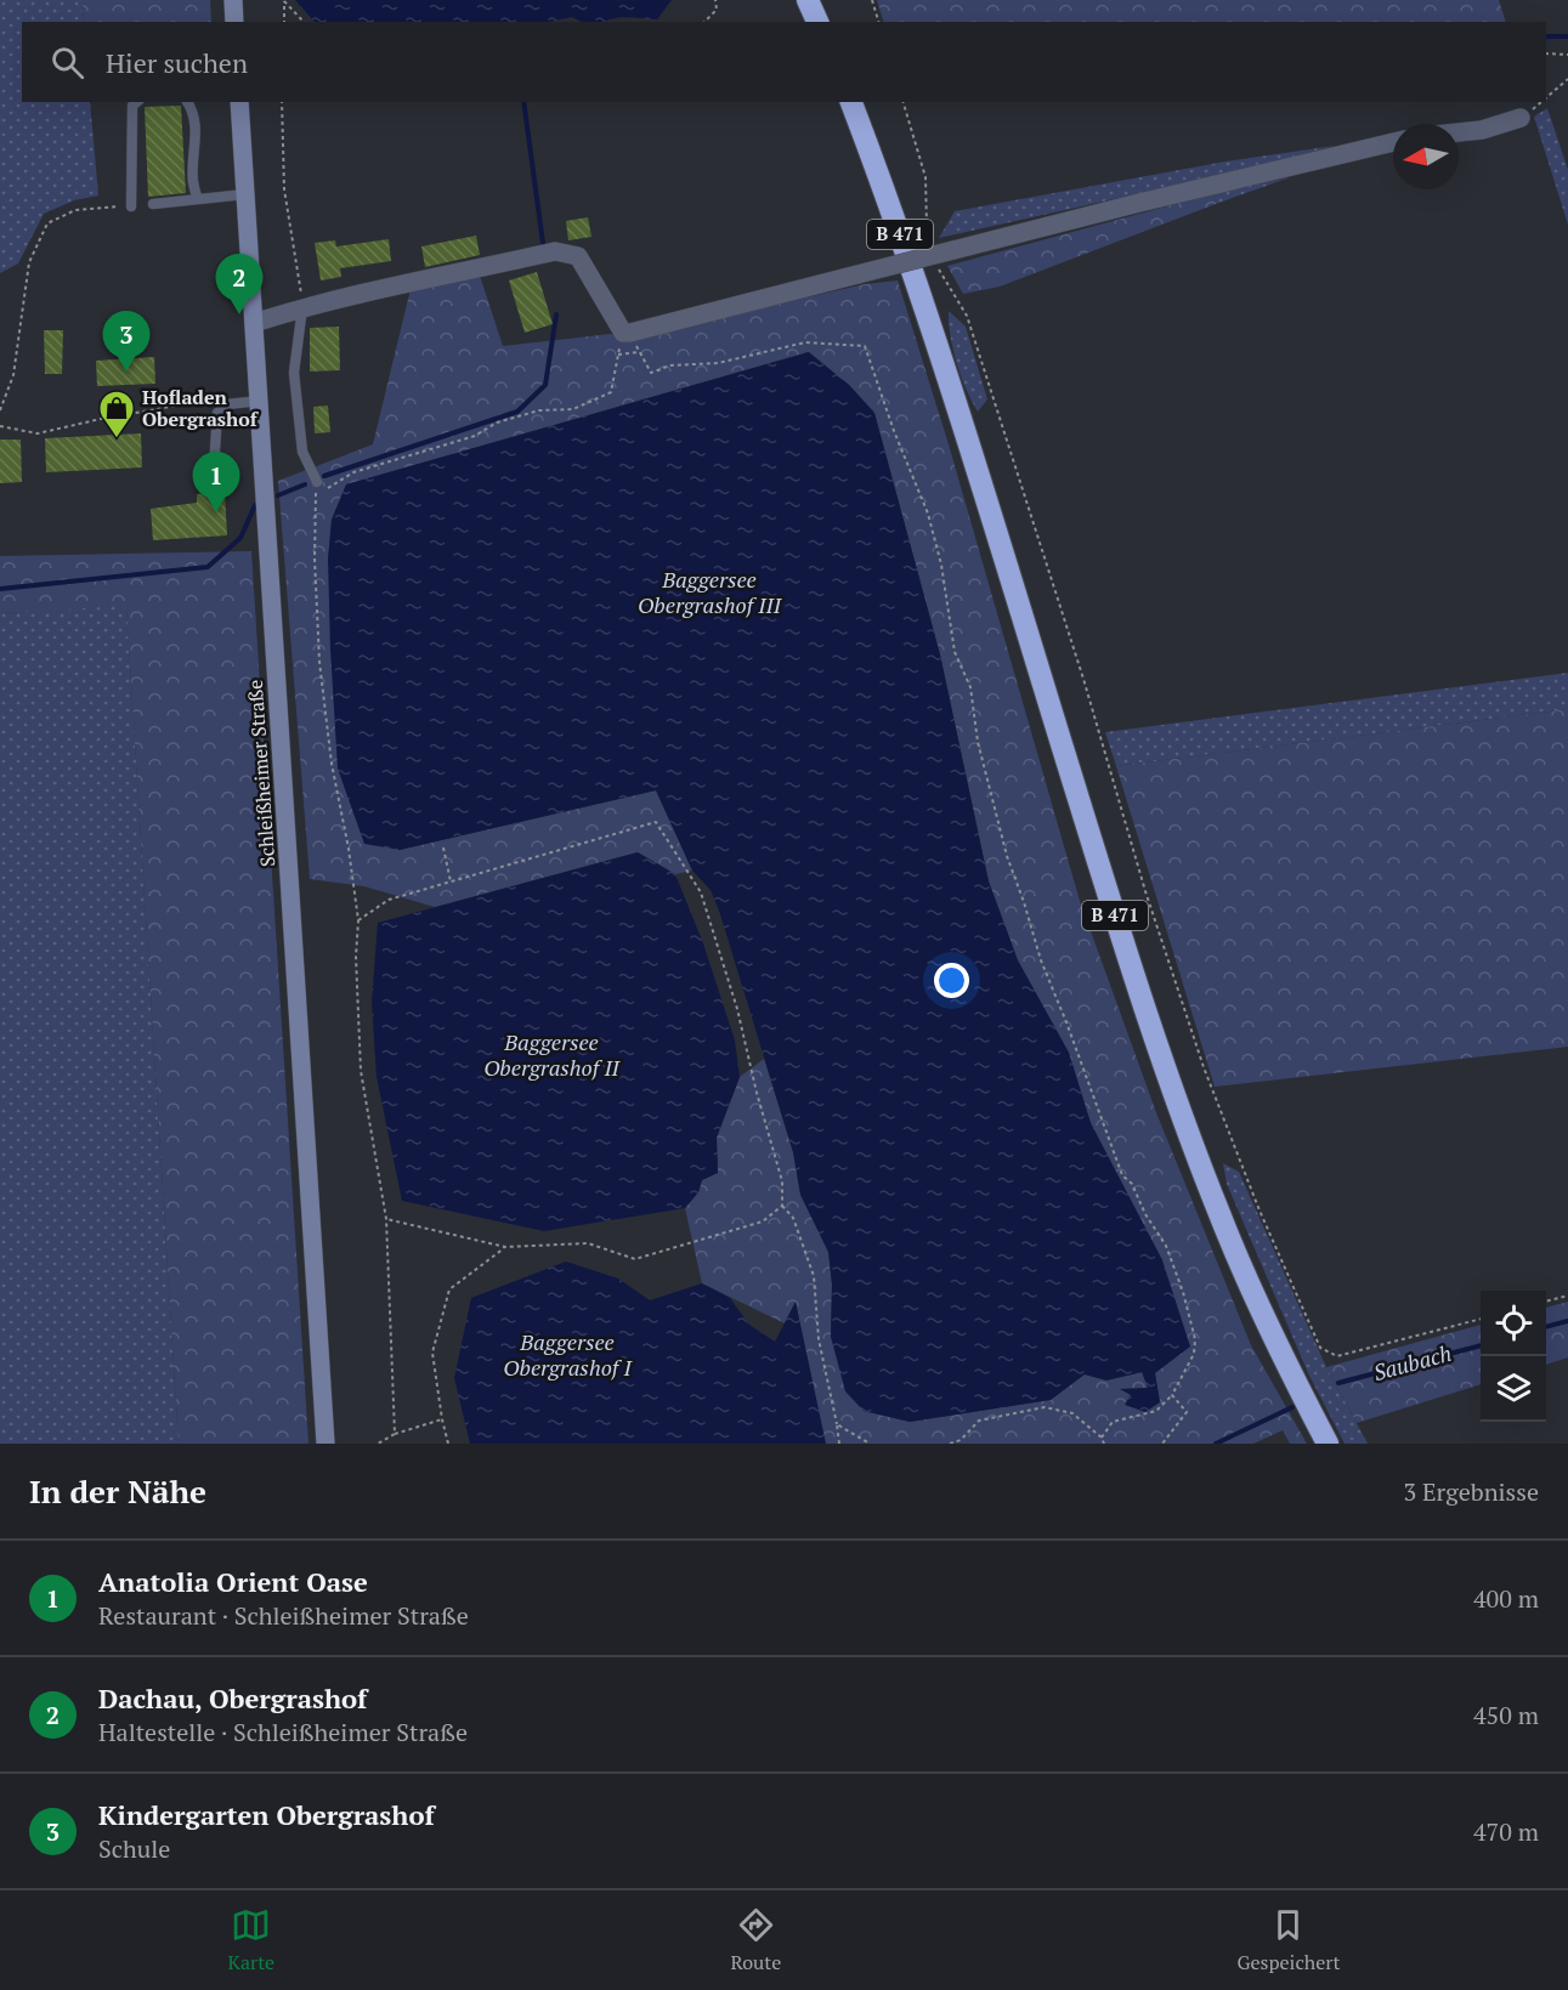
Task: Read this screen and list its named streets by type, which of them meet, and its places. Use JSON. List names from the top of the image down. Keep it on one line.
{"streets":{"highway":["B 471"],"main road":["Schleißheimer Straße"]},"water":["Baggersee Obergrashof III","Baggersee Obergrashof II","Baggersee Obergrashof I","Saubach"],"places":{"shop":["Hofladen Obergrashof"]},"north":"left","page":{"search":"Hier suchen","pins":["2","3","1"],"heading":["In der Nähe","3 Ergebnisse"],"list":[{"mark":"1","name":"Anatolia Orient Oase","note":"Restaurant · Schleißheimer Straße","value":"400 m"},{"mark":"2","name":"Dachau, Obergrashof","note":"Haltestelle · Schleißheimer Straße","value":"450 m"},{"mark":"3","name":"Kindergarten Obergrashof","note":"Schule","value":"470 m"}],"nav":["Karte","Route","Gespeichert"]}}
